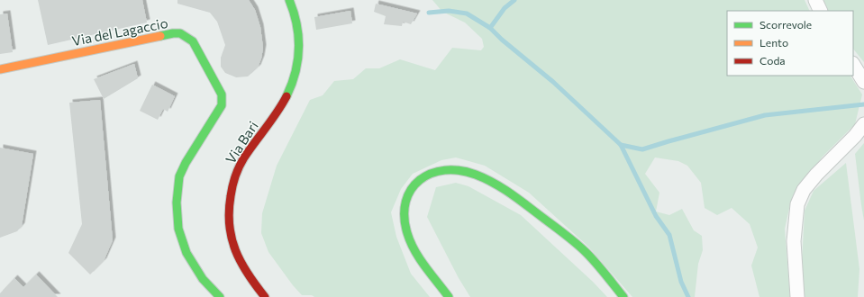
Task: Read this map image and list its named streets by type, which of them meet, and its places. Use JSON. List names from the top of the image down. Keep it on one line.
{"streets":{"street":["Via del Lagaccio","Via Bari"]},"legend":["Scorrevole","Lento","Coda"]}
